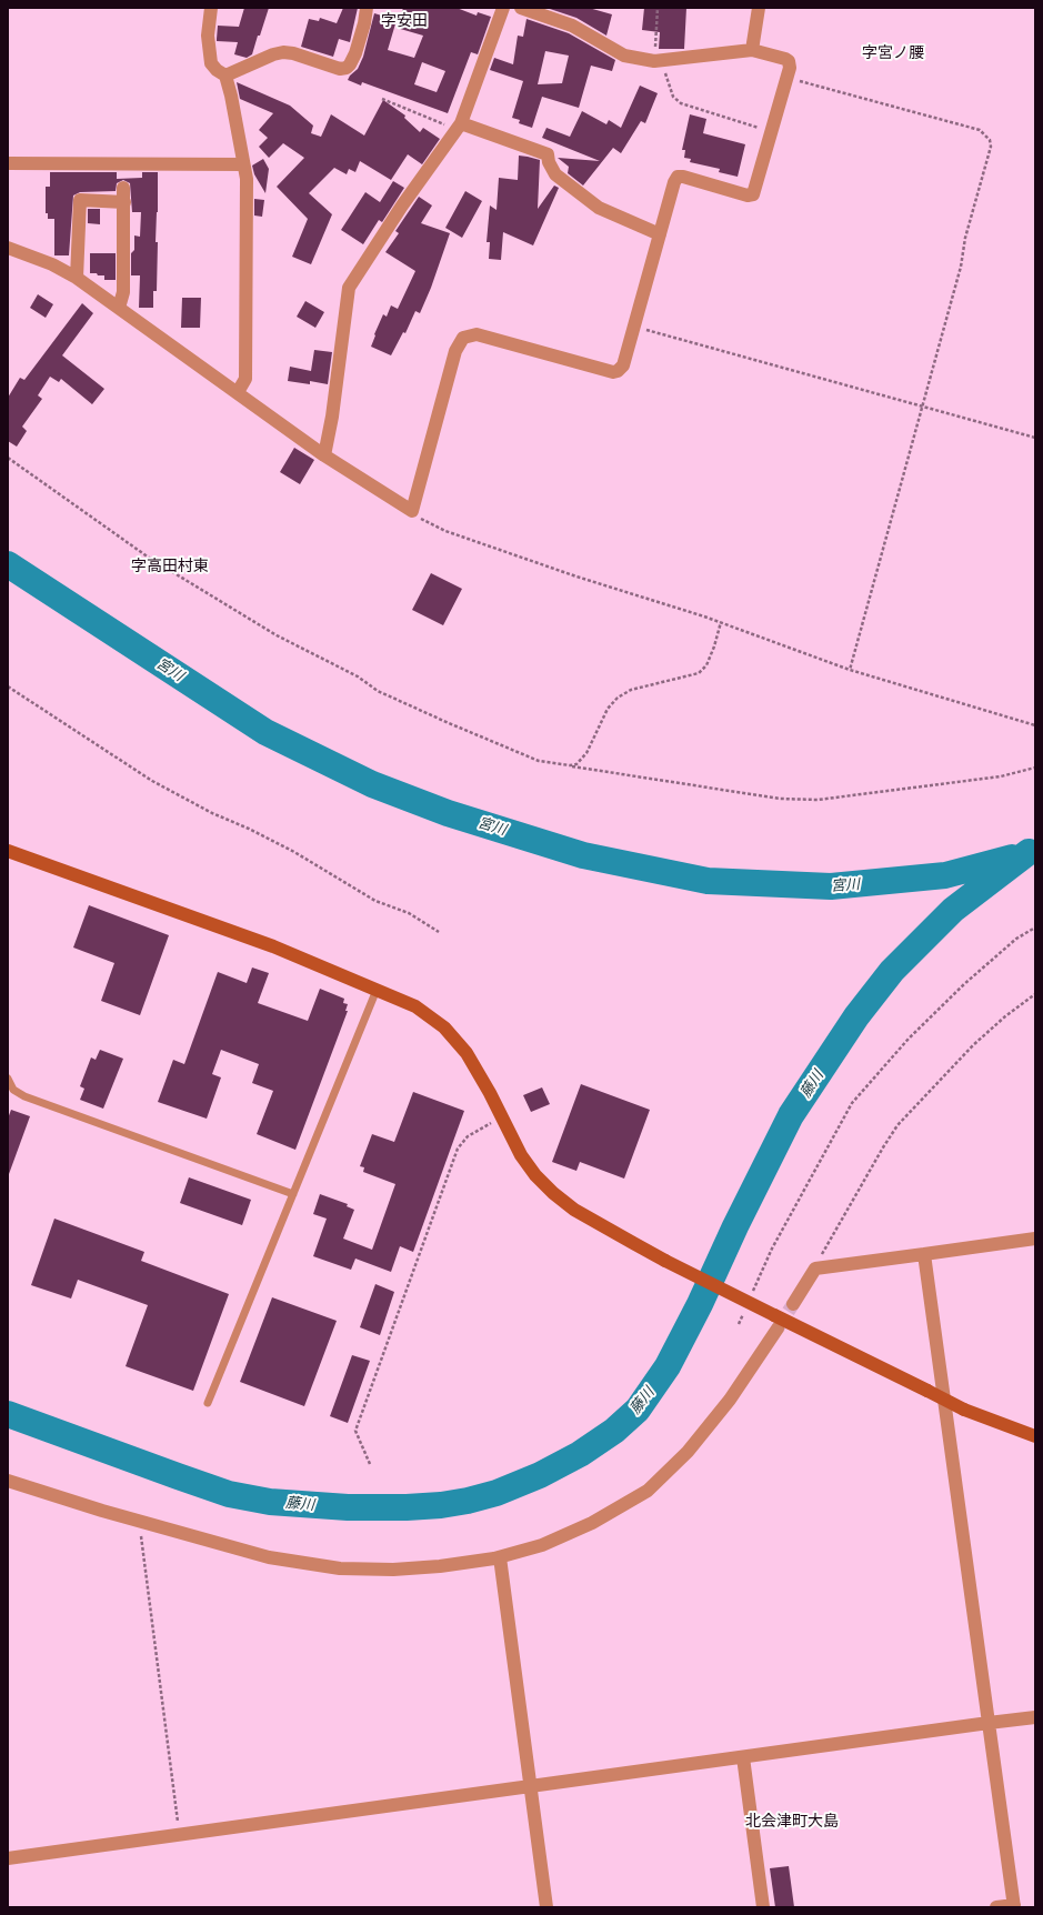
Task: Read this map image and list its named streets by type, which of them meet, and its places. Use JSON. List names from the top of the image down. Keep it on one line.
{"districts":["字安田","字宮ノ腰","字高田村東","北会津町大島"],"water":["宮川","藤川"]}
